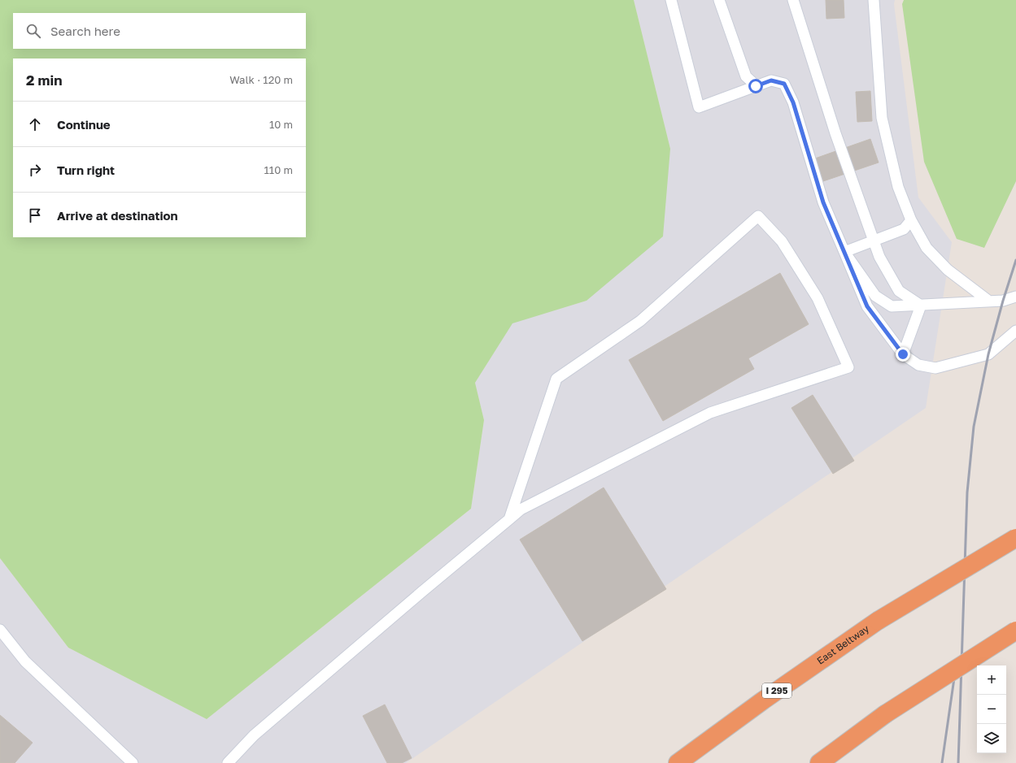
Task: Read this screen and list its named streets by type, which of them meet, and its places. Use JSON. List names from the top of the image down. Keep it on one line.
{"streets":{"highway":["East Beltway","I 295"]},"page":{"search":"Search here","heading":["2 min","Walk · 120 m"],"list":[["Continue","10 m"],["Turn right","110 m"],"Arrive at destination"],"map_buttons":["+","−"]}}
